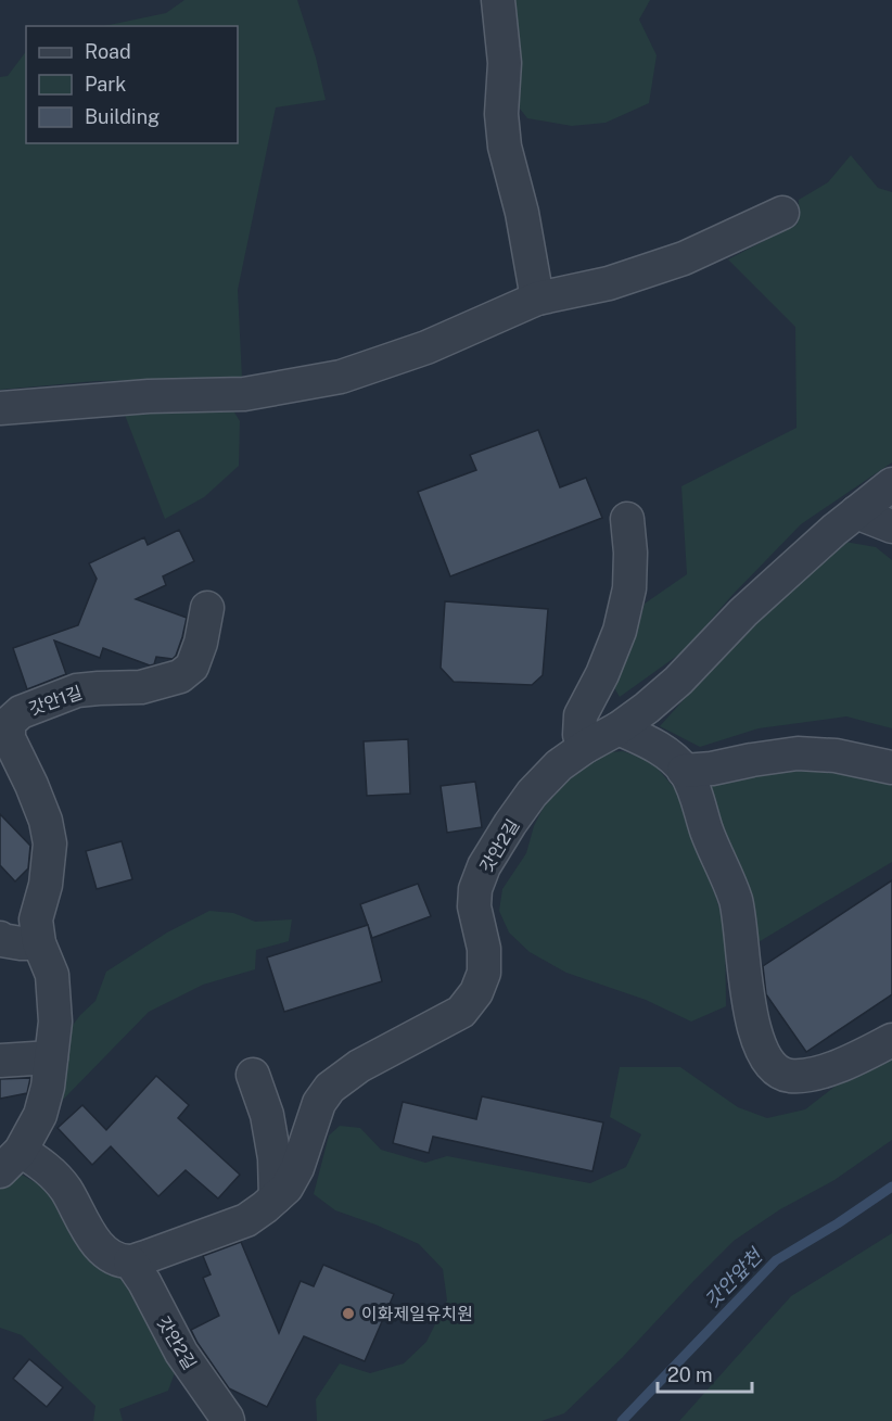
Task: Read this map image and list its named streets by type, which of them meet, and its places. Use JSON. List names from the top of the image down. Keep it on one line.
{"streets":{"street":["갓안1길","갓안2길"]},"water":["갓안앞천"],"places":["이화제일유치원"],"legend":["Road","Park","Building"],"scale_bar":"20 m"}
